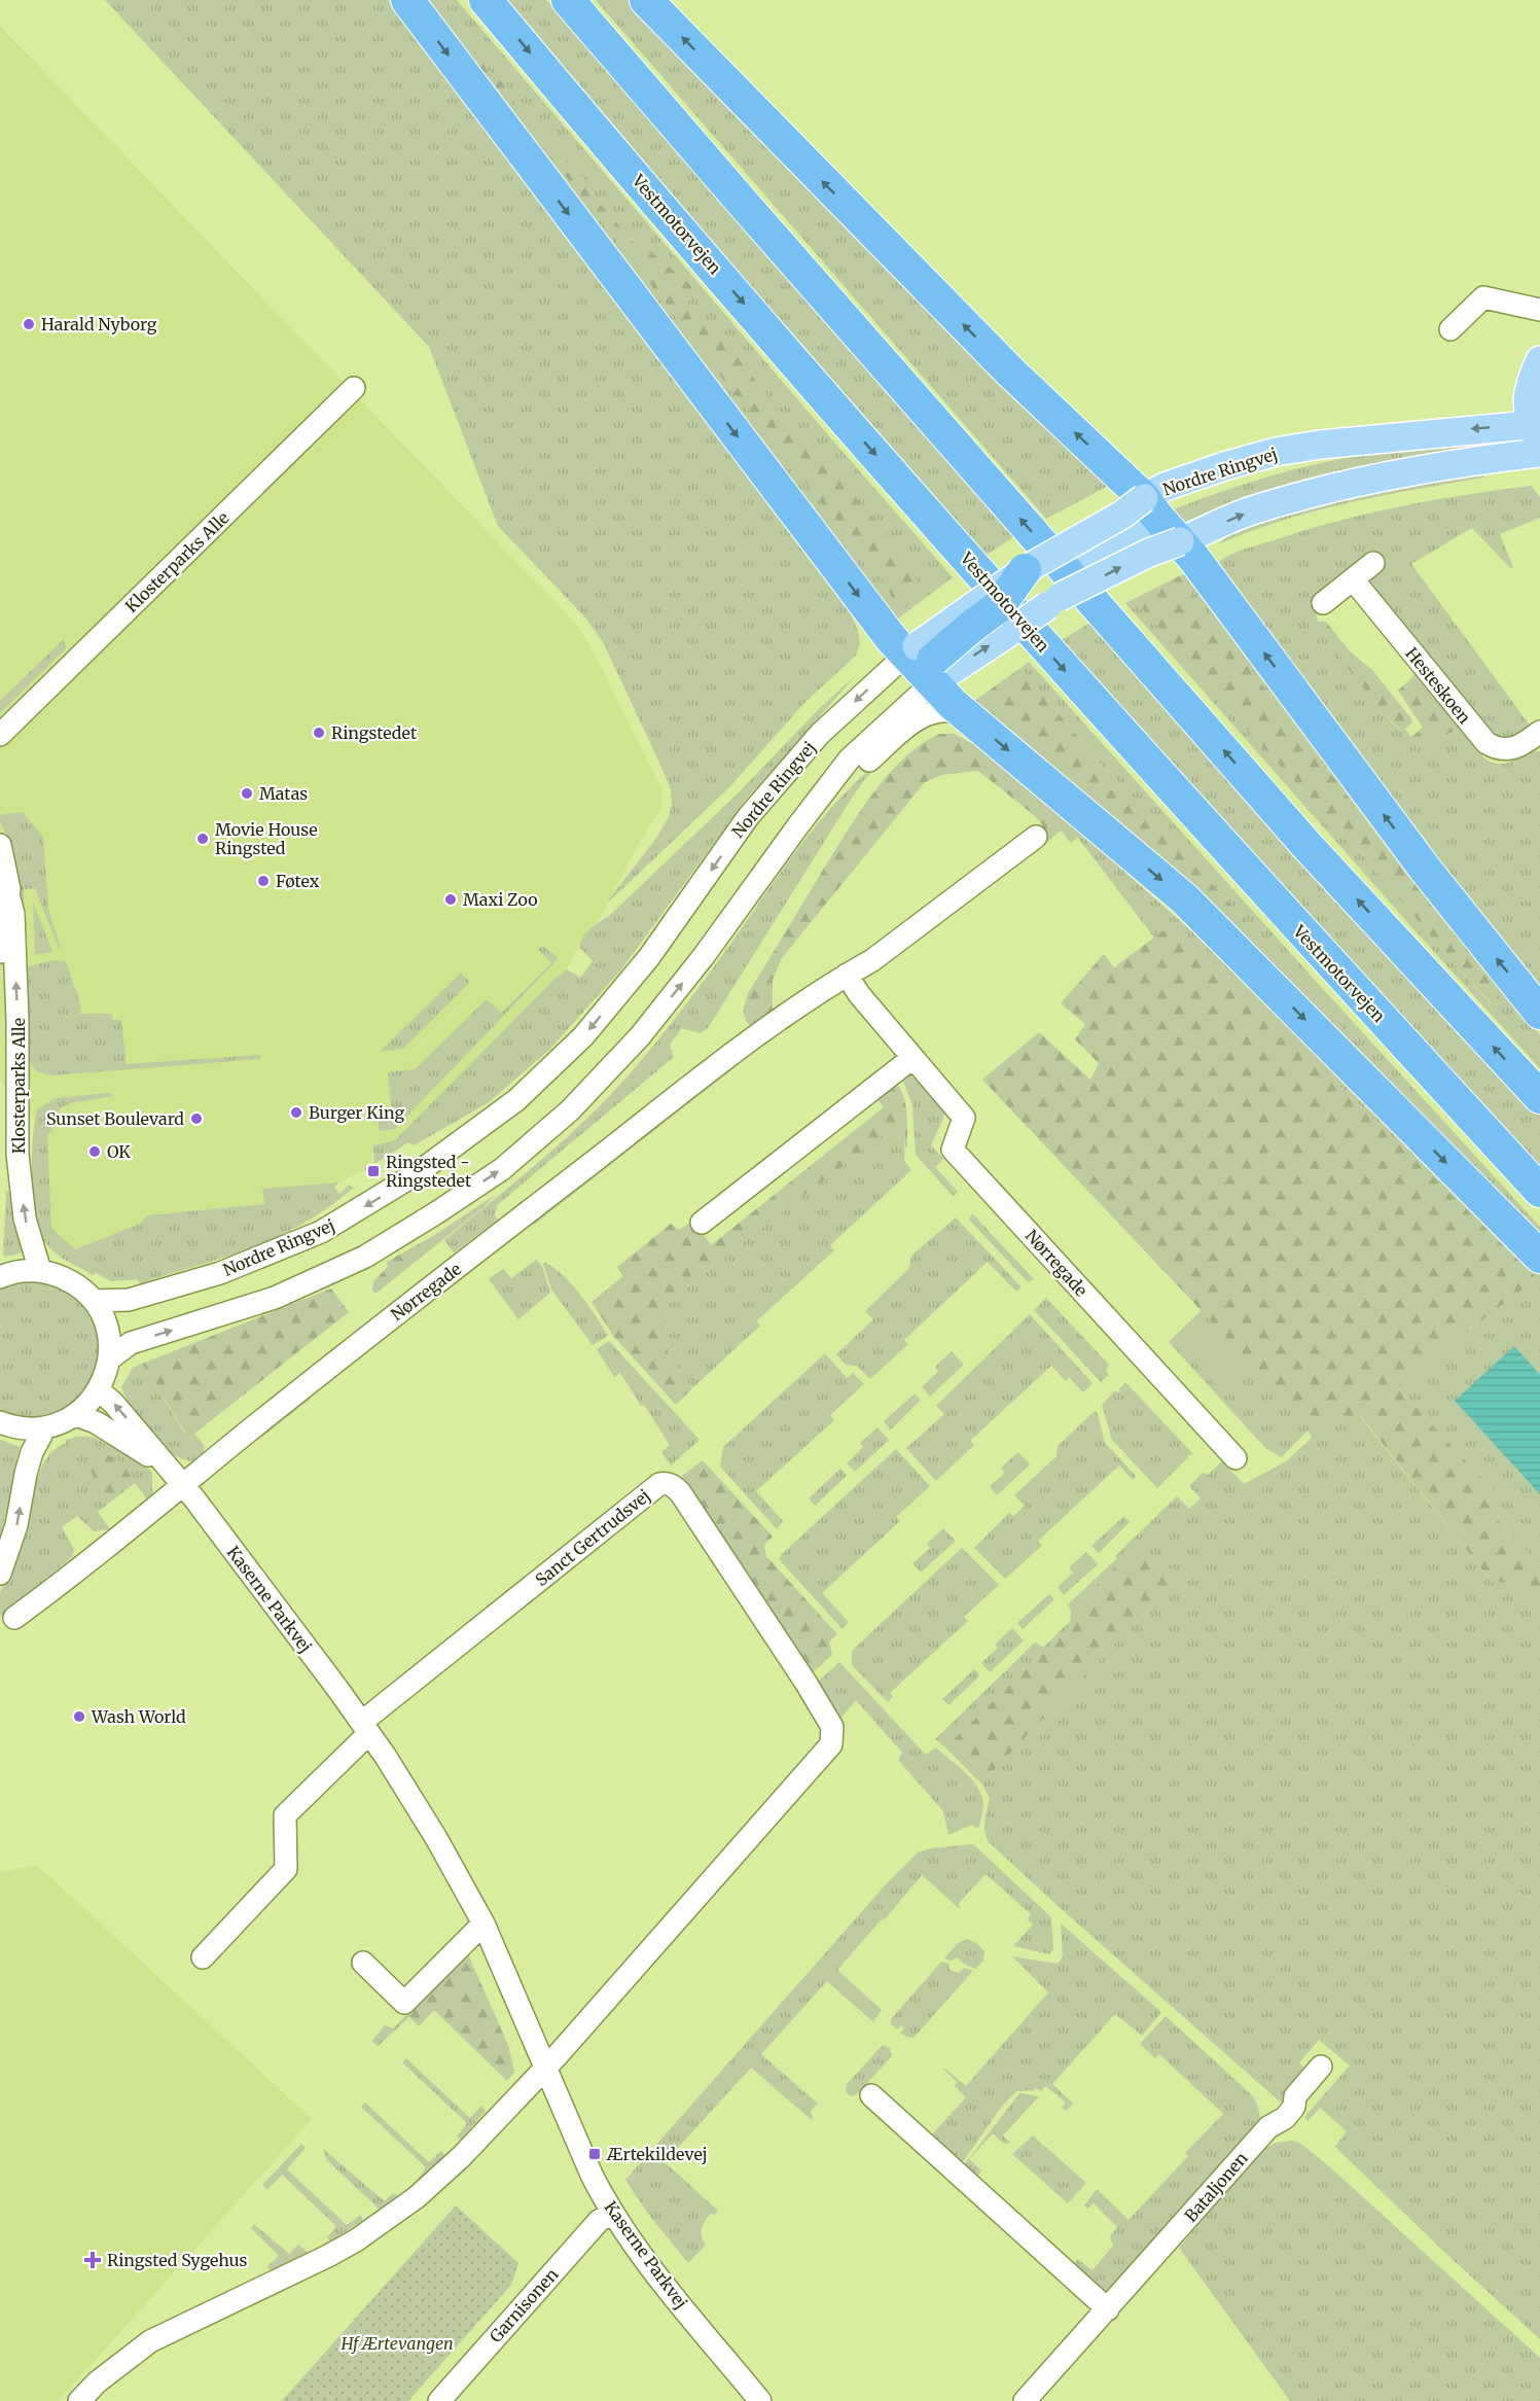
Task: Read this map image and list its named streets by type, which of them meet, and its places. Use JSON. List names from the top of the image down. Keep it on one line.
{"streets":{"highway":["Vestmotorvejen"],"main road":["Nordre Ringvej"],"street":["Klosterparks Alle","Hesteskoen","Nørregade","Sanct Gertrudsvej","Kaserne Parkvej","Bataljonen","Garnisonen"]},"crossings":[["Nørregade","Kaserne Parkvej"],["Sanct Gertrudsvej","Kaserne Parkvej"],["Kaserne Parkvej","Garnisonen"]],"one_way":["Klosterparks Alle"],"parks":["Hf Ærtevangen"],"places":{"other":["Harald Nyborg","Ringstedet","Matas","Movie House Ringsted","Føtex","Maxi Zoo","Burger King","Sunset Boulevard","OK","Wash World"],"transit":["Ringsted - Ringstedet","Ærtekildevej"],"health":["Ringsted Sygehus"]}}
